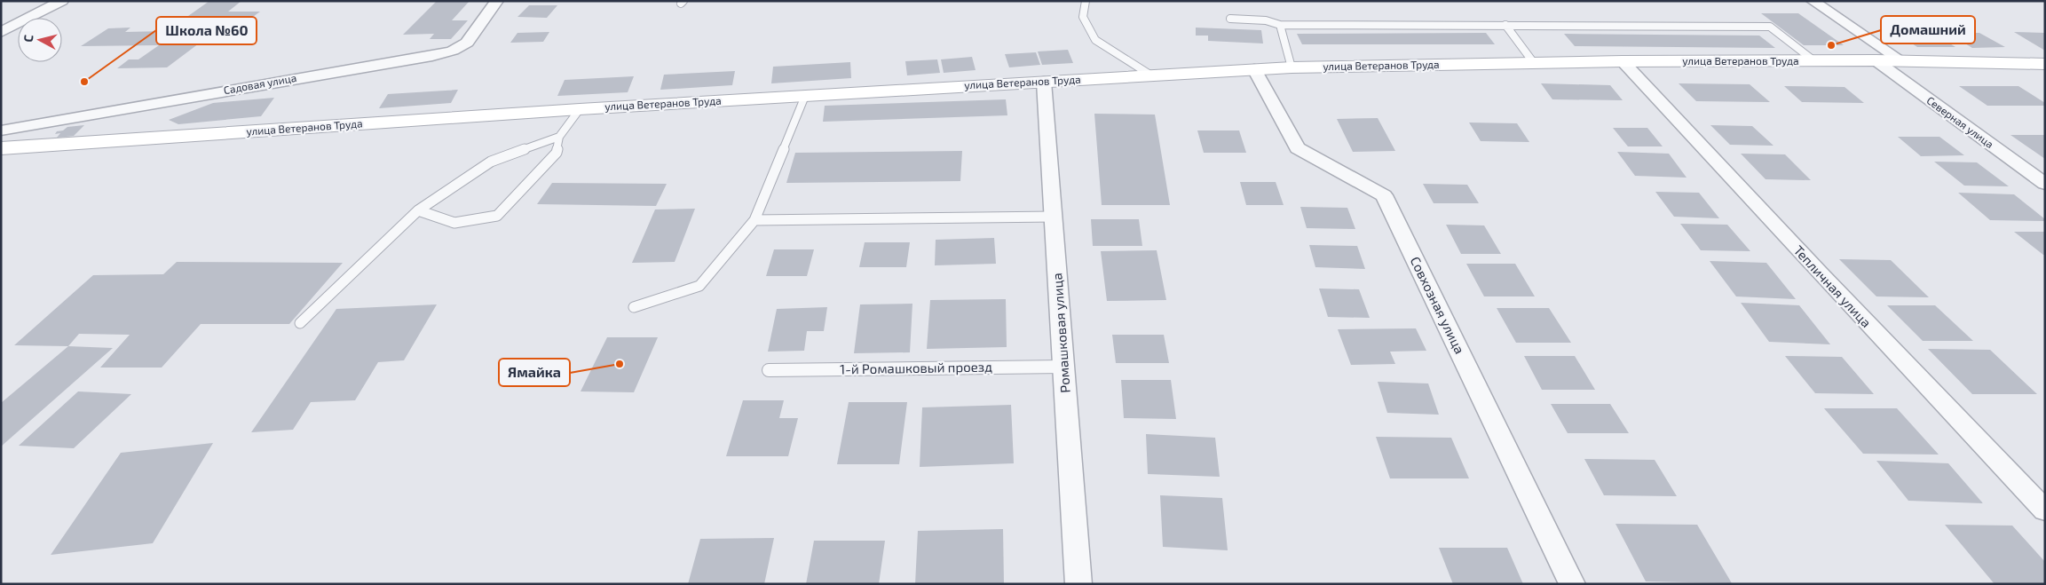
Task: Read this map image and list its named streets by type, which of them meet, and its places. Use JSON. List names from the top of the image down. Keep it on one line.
{"streets":{"street":["улица Ветеранов Труда","Садовая улица","Северная улица","Тепличная улица","Совхозная улица","Ромашковая улица"],"lane":["1-й Ромашковый проезд"]},"crossings":[["улица Ветеранов Труда","Северная улица"],["улица Ветеранов Труда","Тепличная улица"],["улица Ветеранов Труда","Совхозная улица"],["улица Ветеранов Труда","Ромашковая улица"],["Ромашковая улица","1-й Ромашковый проезд"]],"places":["Домашний","Школа №60","Ямайка"],"north":"left"}
